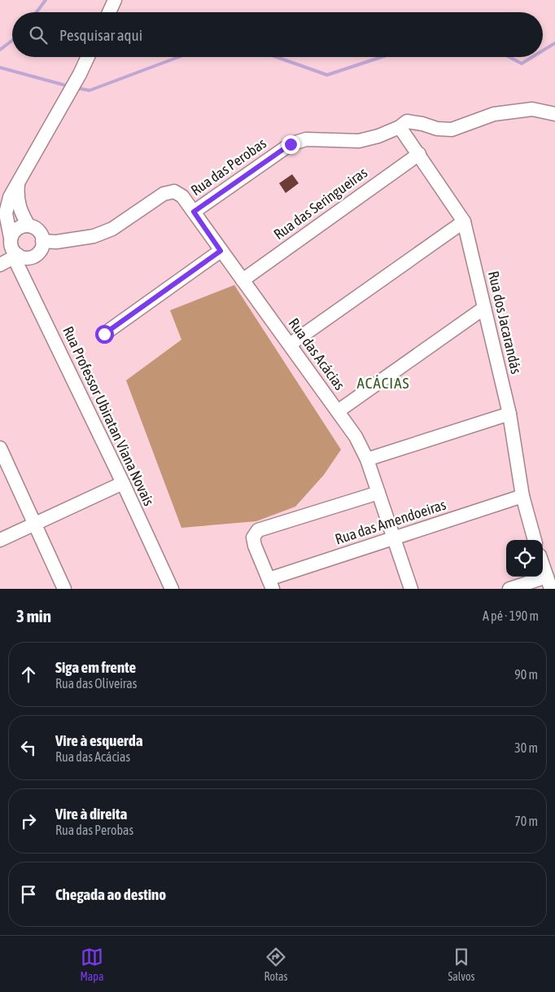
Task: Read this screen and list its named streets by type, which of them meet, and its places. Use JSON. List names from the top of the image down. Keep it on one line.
{"streets":{"street":["Rua das Perobas","Rua das Seringueiras","Rua dos Jacarandás","Rua das Acácias","Rua Professor Ubiratan Viana Novais","Rua das Amendoeiras"]},"crossings":[["Rua das Perobas","Rua dos Jacarandás"],["Rua das Perobas","Rua das Acácias"],["Rua das Seringueiras","Rua dos Jacarandás"],["Rua das Seringueiras","Rua das Acácias"],["Rua dos Jacarandás","Rua das Amendoeiras"],["Rua das Acácias","Rua Professor Ubiratan Viana Novais"],["Rua das Acácias","Rua das Amendoeiras"]],"districts":["ACÁCIAS"],"page":{"search":"Pesquisar aqui","heading":["3 min","A pé · 190 m"],"list":[["Siga em frente","Rua das Oliveiras","90 m"],["Vire à esquerda","Rua das Acácias","30 m"],["Vire à direita","Rua das Perobas","70 m"],"Chegada ao destino"],"nav":["Mapa","Rotas","Salvos"]}}
